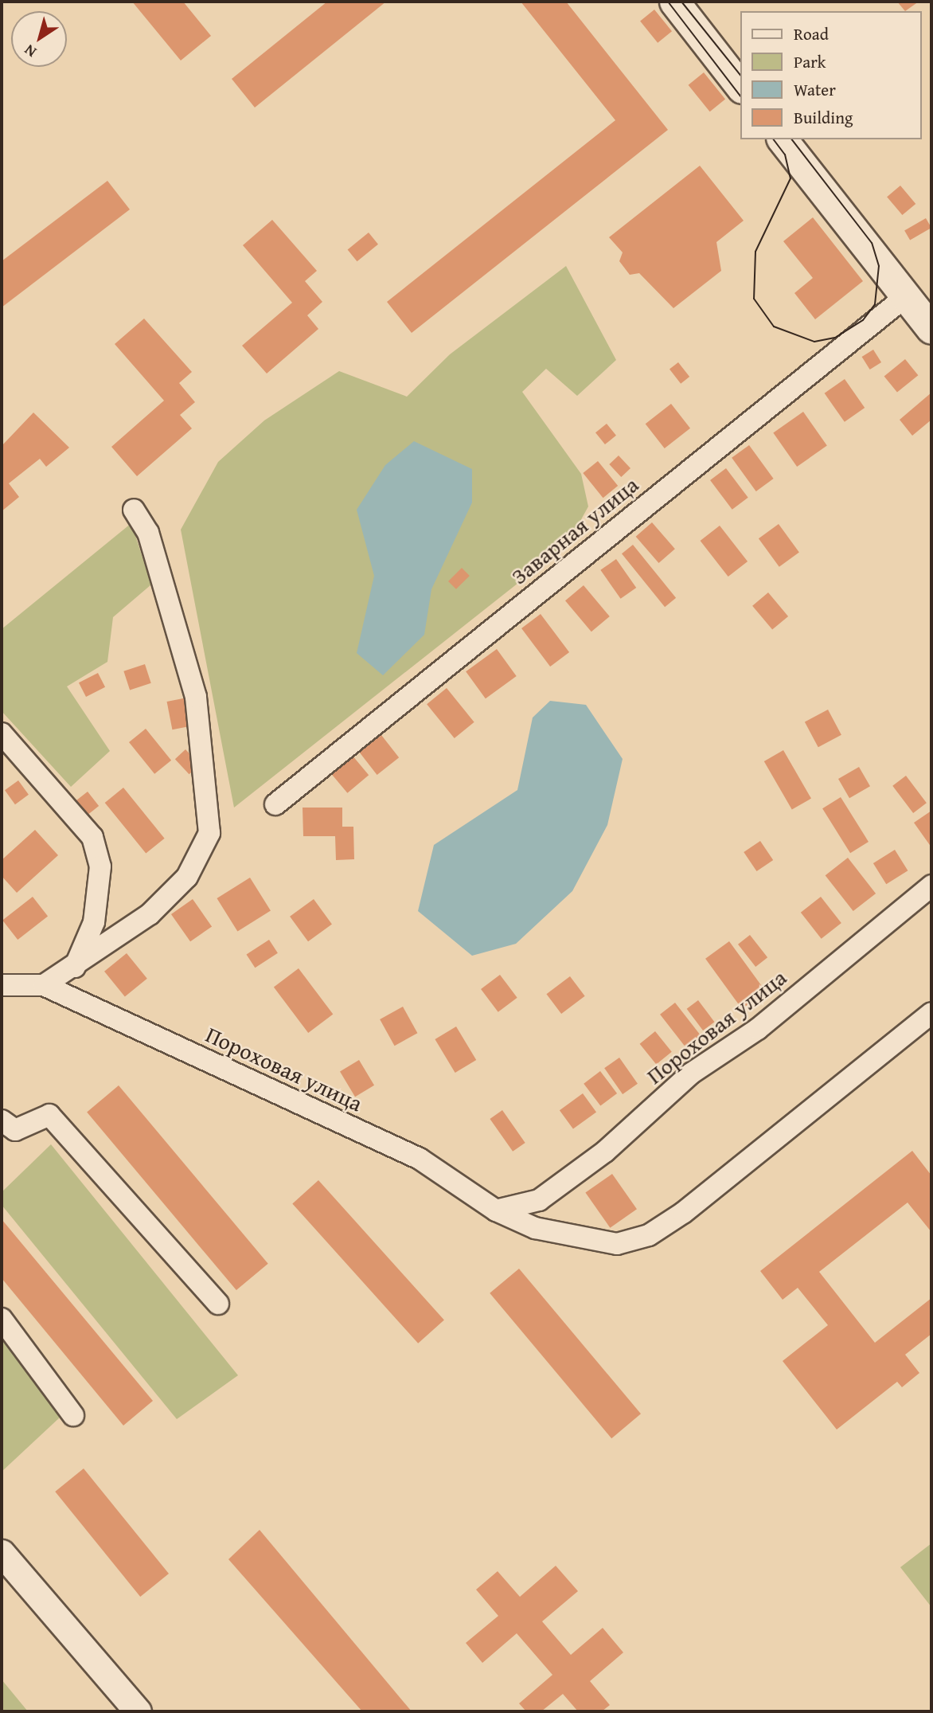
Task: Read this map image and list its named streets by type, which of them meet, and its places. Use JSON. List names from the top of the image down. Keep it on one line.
{"streets":{"street":["Заварная улица","Пороховая улица"]},"legend":["Road","Park","Water","Building"],"north":"bottom left"}
